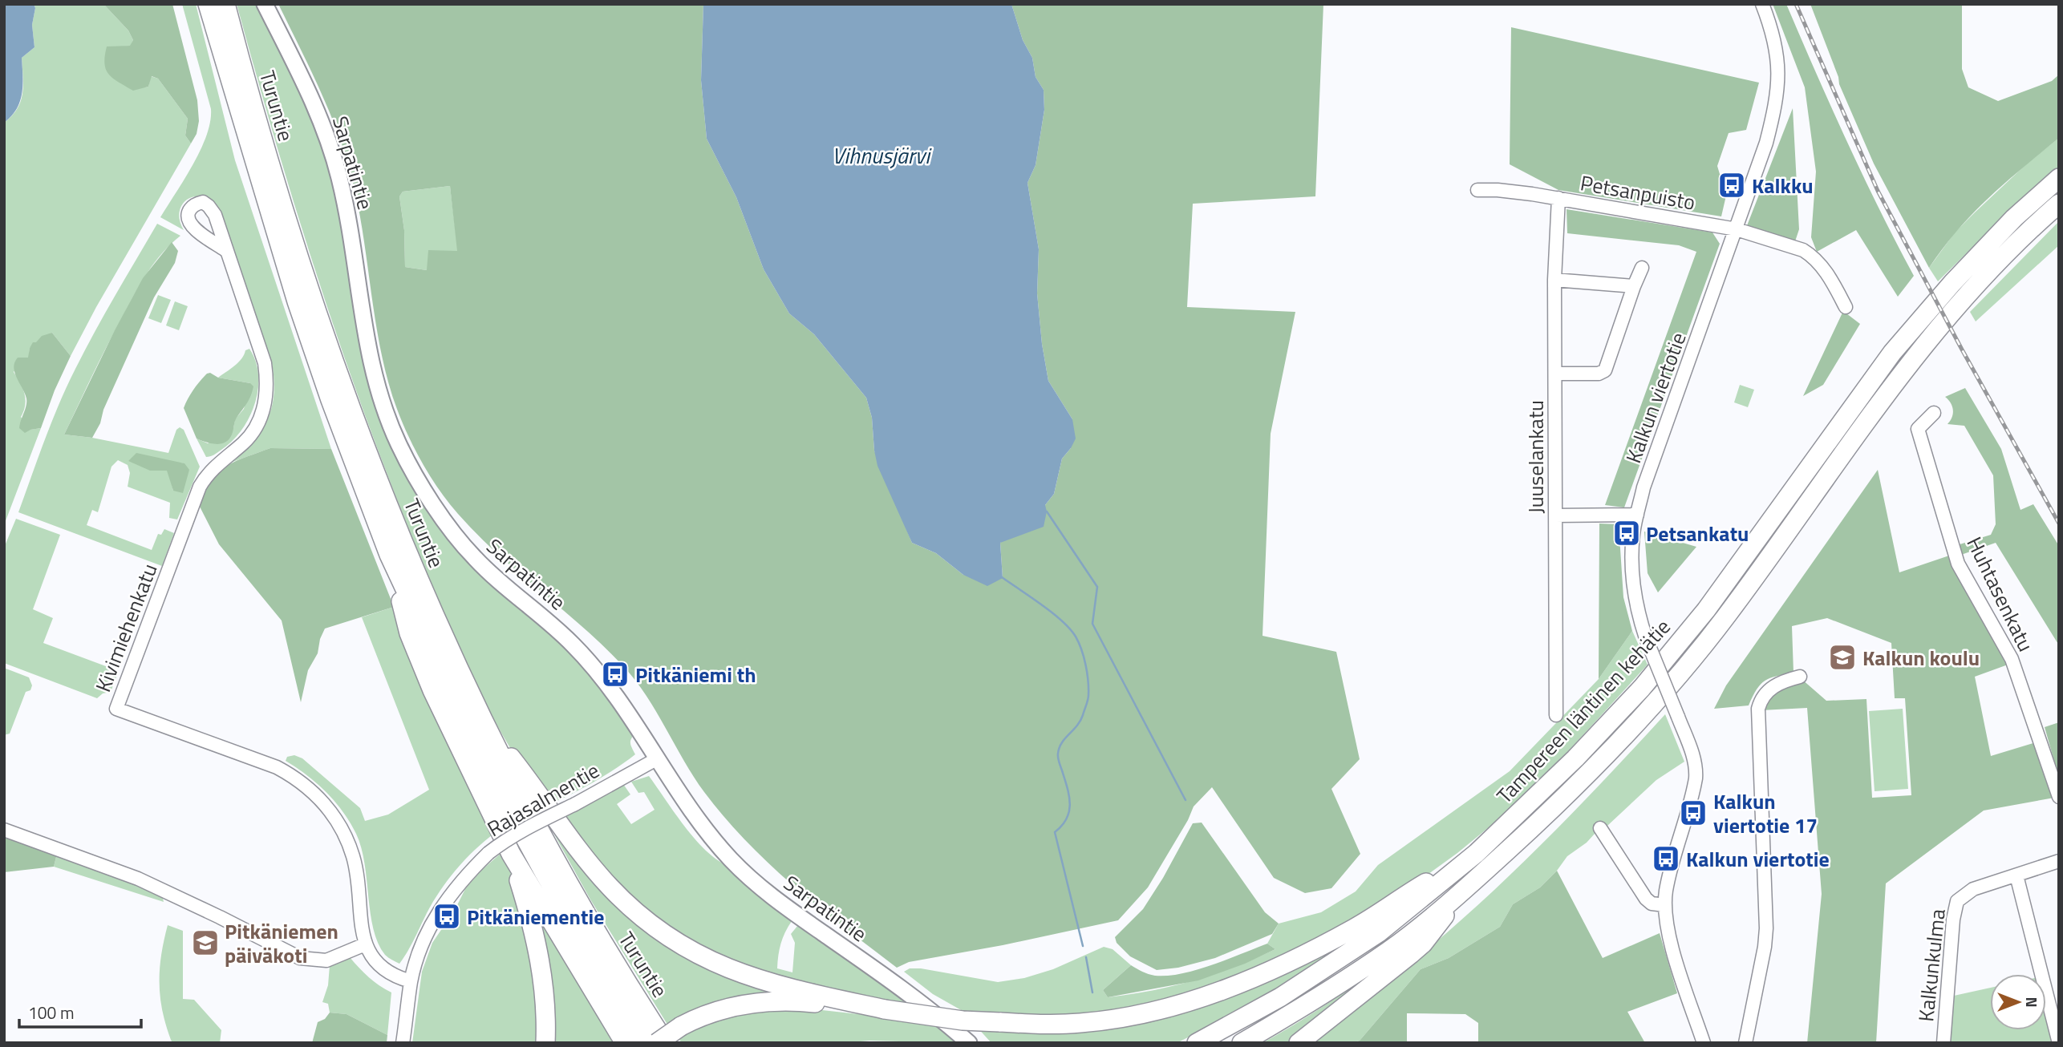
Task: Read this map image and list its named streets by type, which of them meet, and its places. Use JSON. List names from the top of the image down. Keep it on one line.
{"streets":{"highway":["Turuntie","Tampereen läntinen kehätie"],"main road":["Sarpatintie"],"street":["Petsanpuisto","Kalkun viertotie","Juuselankatu","Huhtasenkatu","Kivimiehenkatu","Rajasalmentie","Kalkunkulma"]},"crossings":[["Sarpatintie","Rajasalmentie"],["Petsanpuisto","Kalkun viertotie"],["Petsanpuisto","Juuselankatu"]],"water":["Vihnusjärvi"],"places":{"bus stop":["Kalkku","Petsankatu","Pitkäniemi th","Kalkun viertotie 17","Kalkun viertotie","Pitkäniementie"],"school or university":["Kalkun koulu","Pitkäniemen päiväkoti"]},"scale_bar":"100 m","north":"right"}
